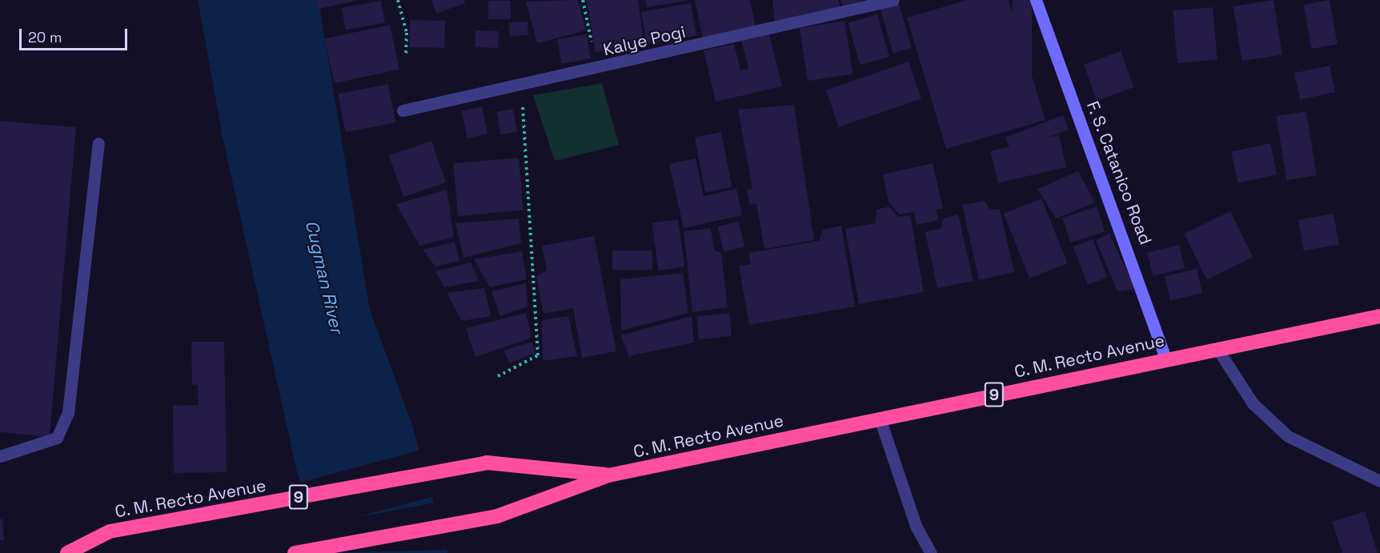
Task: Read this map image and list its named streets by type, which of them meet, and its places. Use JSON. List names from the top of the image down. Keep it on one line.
{"streets":{"highway":["C. M. Recto Avenue","9"],"street":["Kalye Pogi","F. S. Catanico Road"]},"crossings":[["F. S. Catanico Road","C. M. Recto Avenue"]],"water":["Cugman River"],"scale_bar":"20 m"}
